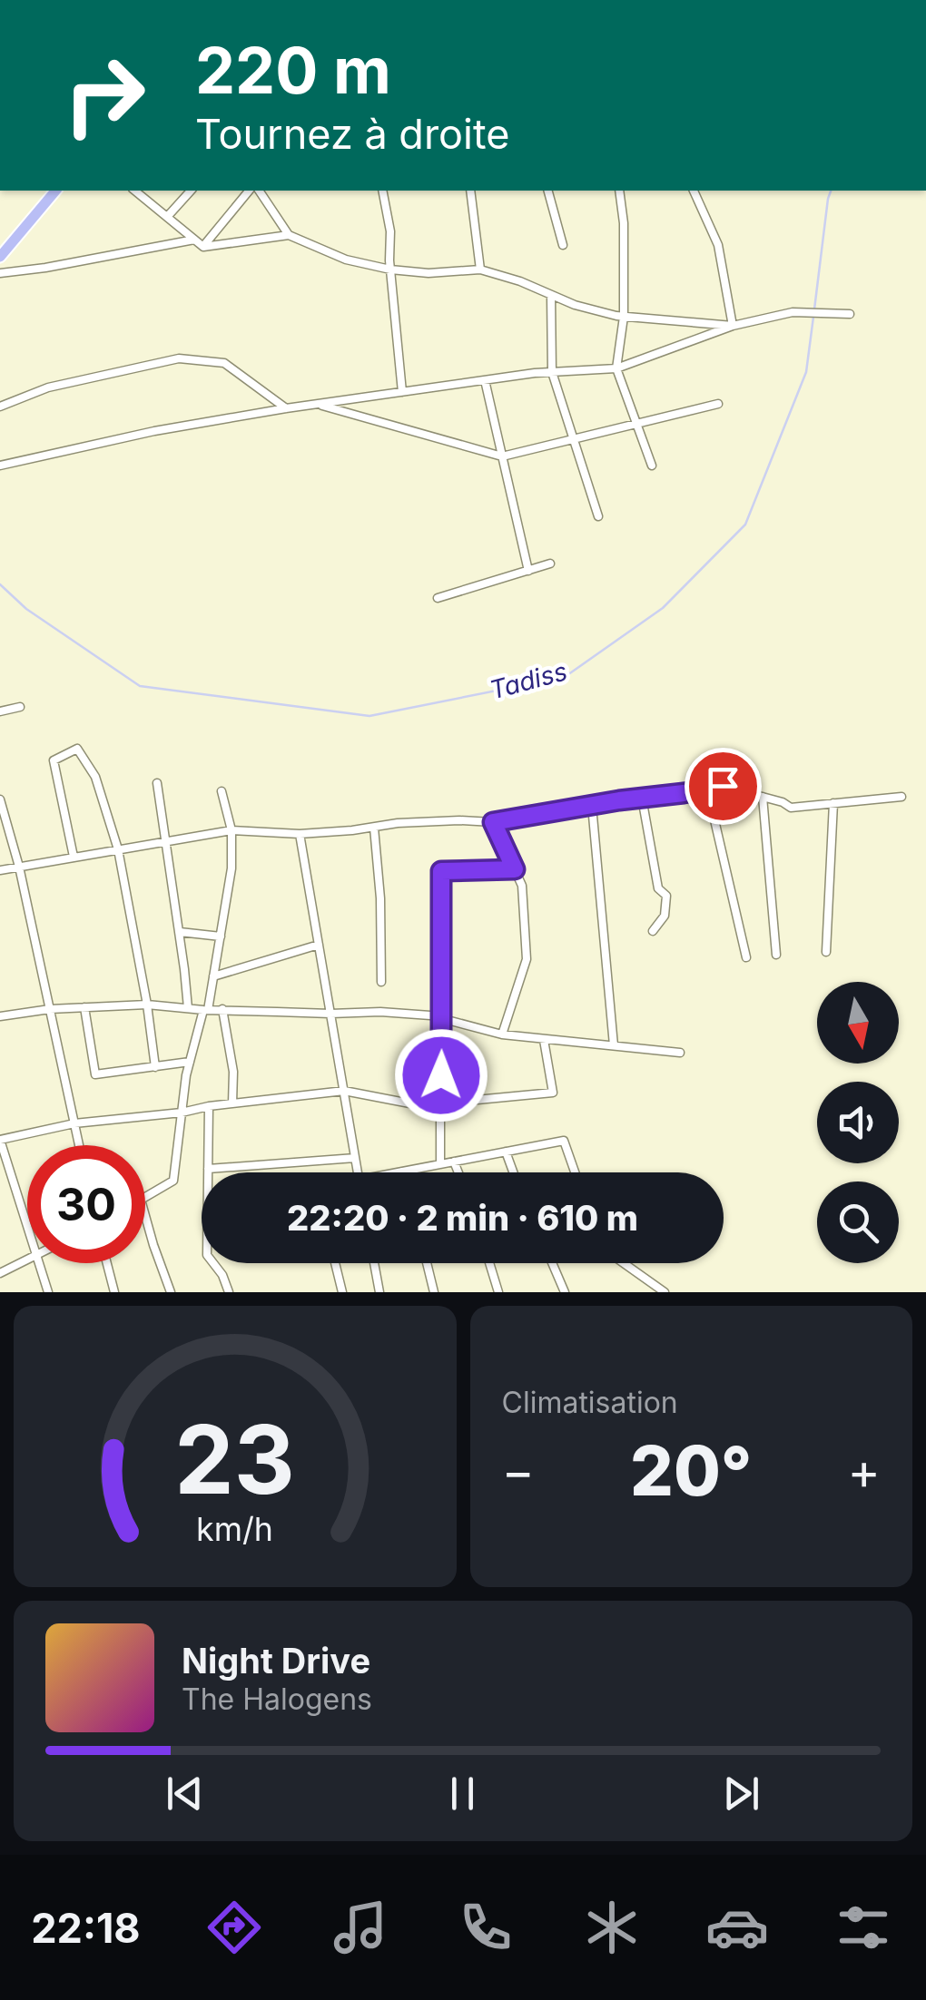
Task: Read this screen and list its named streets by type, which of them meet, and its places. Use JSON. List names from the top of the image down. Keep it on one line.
{"water":["Tadiss"],"north":"bottom","page":{"turn":["220 m","Tournez à droite"],"limit":"30","trip":"22:20 · 2 min · 610 m","tile":"Climatisation","heat":["−","20°","+"],"song":["Night Drive","The Halogens"],"tabs":"22:18","gauge":["23","km/h"]}}
